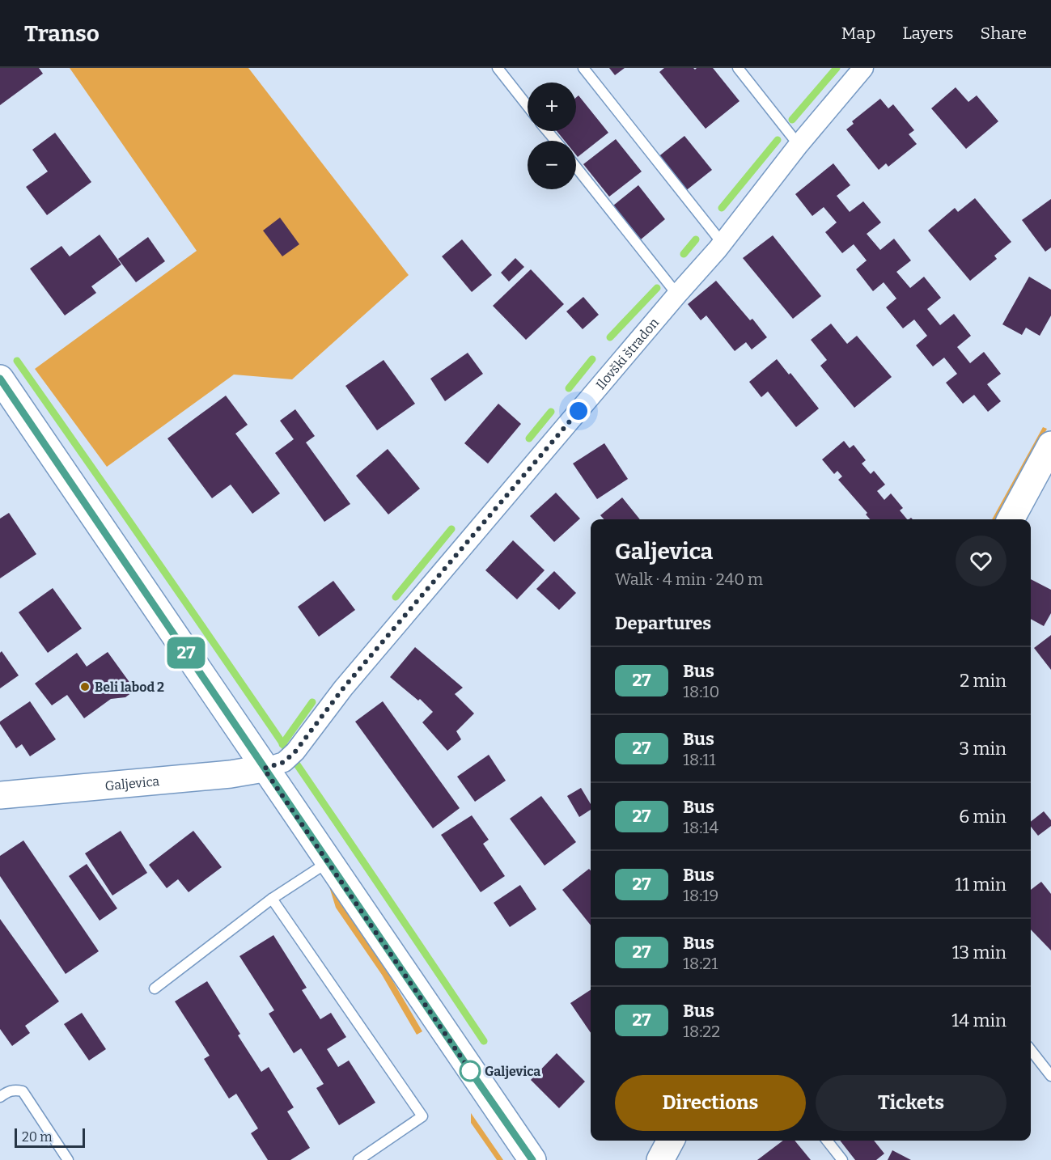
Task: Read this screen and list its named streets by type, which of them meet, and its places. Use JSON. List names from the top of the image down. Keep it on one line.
{"streets":{"main road":["Galjevica"],"street":["Ilovški štradon"]},"crossings":[["Ilovški štradon","Galjevica"]],"places":["Beli labod 2","Galjevica"],"lines":["bus line 27"],"scale_bar":"20 m","page":{"header":"Transo","nav":["Map","Layers","Share"],"on_map":"27","map_buttons":["+","−"],"heading":[["Galjevica","Walk · 4 min · 240 m"],"Departures"],"list":[{"mark":"27","name":"Bus","note":"18:10","value":"2 min"},{"mark":"27","name":"Bus","note":"18:11","value":"3 min"},{"mark":"27","name":"Bus","note":"18:14","value":"6 min"},{"mark":"27","name":"Bus","note":"18:19","value":"11 min"},{"mark":"27","name":"Bus","note":"18:21","value":"13 min"},{"mark":"27","name":"Bus","note":"18:22","value":"14 min"}],"buttons":["Directions","Tickets"],"scale":"20 m"}}
